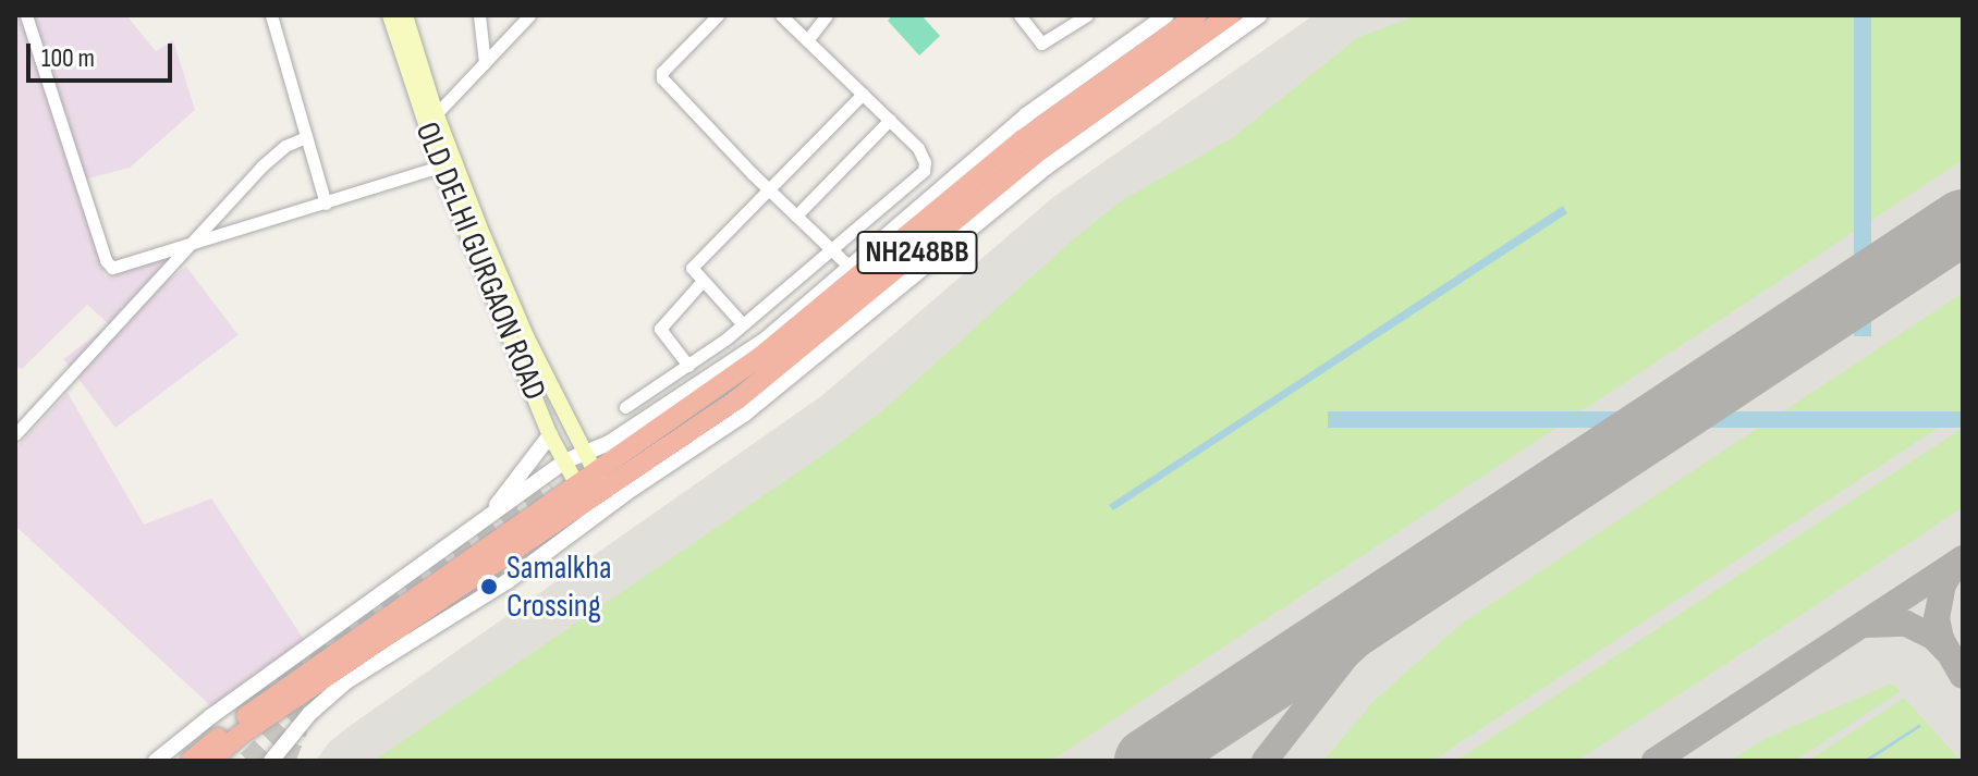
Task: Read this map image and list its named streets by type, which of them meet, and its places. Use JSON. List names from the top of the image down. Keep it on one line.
{"streets":{"highway":["NH248BB"],"main road":["OLD DELHI GURGAON ROAD"]},"crossings":[["NH248BB","OLD DELHI GURGAON ROAD"]],"places":["Samalkha Crossing"],"scale_bar":"100 m"}
